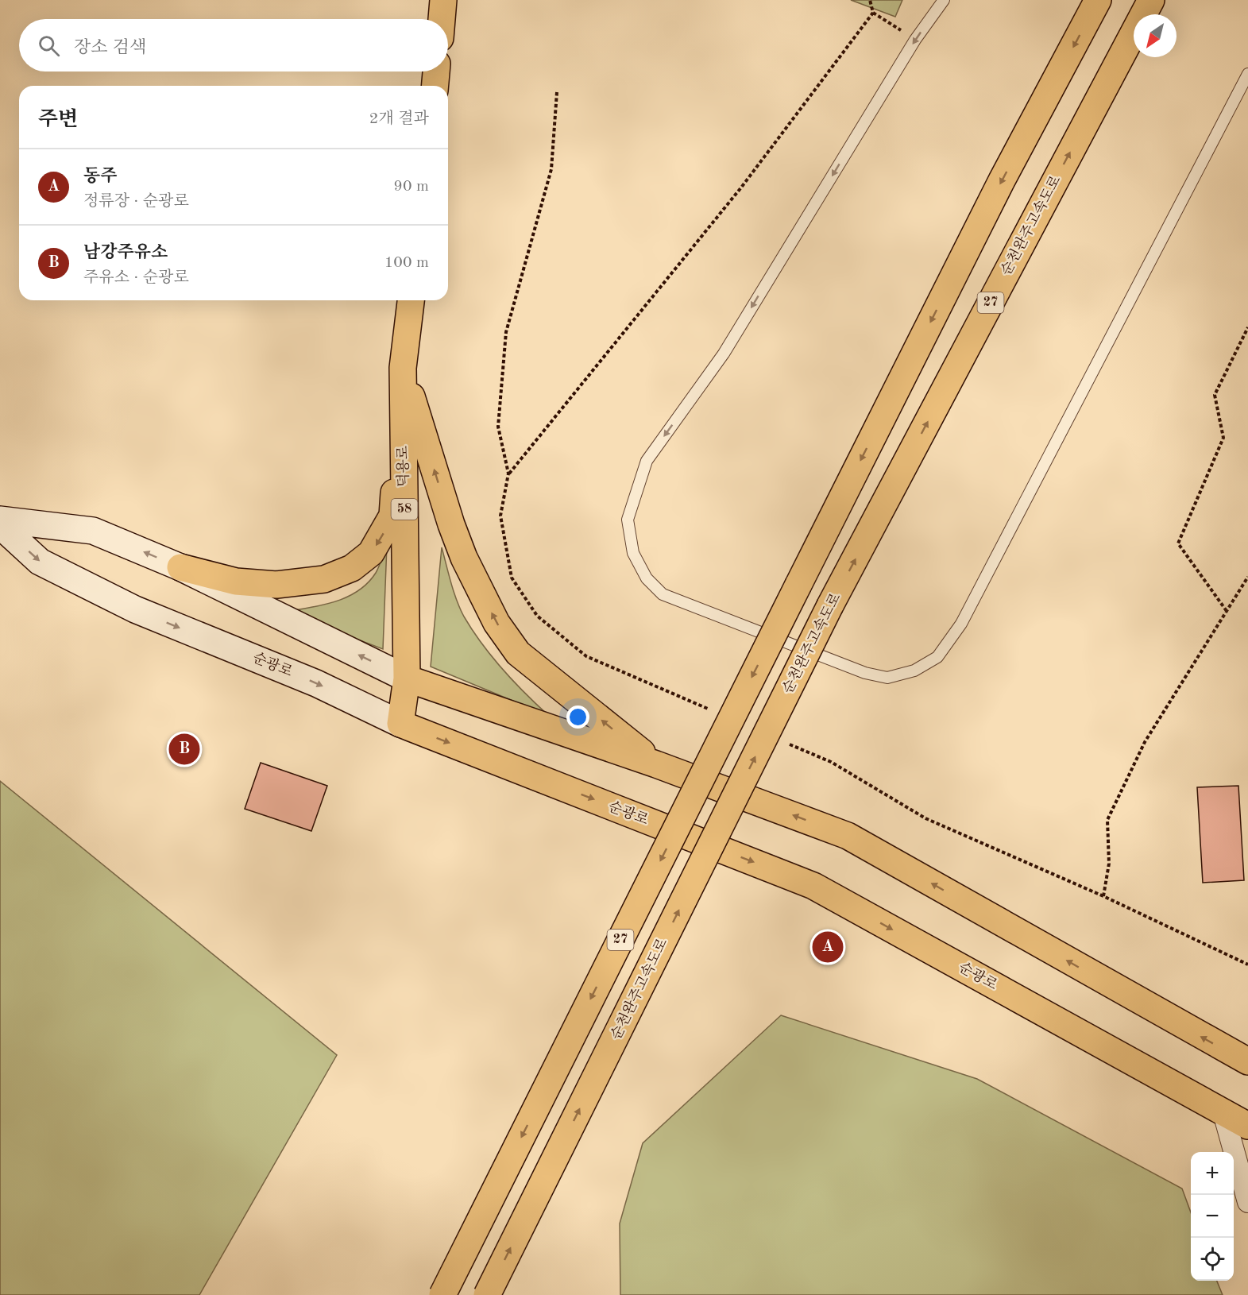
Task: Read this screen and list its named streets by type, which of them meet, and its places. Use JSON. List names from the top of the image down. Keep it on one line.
{"streets":{"main road":["순천완주고속도로","27","덕용로","58","순광로"]},"crossings":[["덕용로","순광로"]],"north":"bottom left","page":{"search":"장소 검색","heading":["주변","2개 결과"],"list":[{"mark":"A","name":"동주","note":"정류장 · 순광로","value":"90 m"},{"mark":"B","name":"남강주유소","note":"주유소 · 순광로","value":"100 m"}],"pins":["B","A"],"map_buttons":["+","−"]}}
